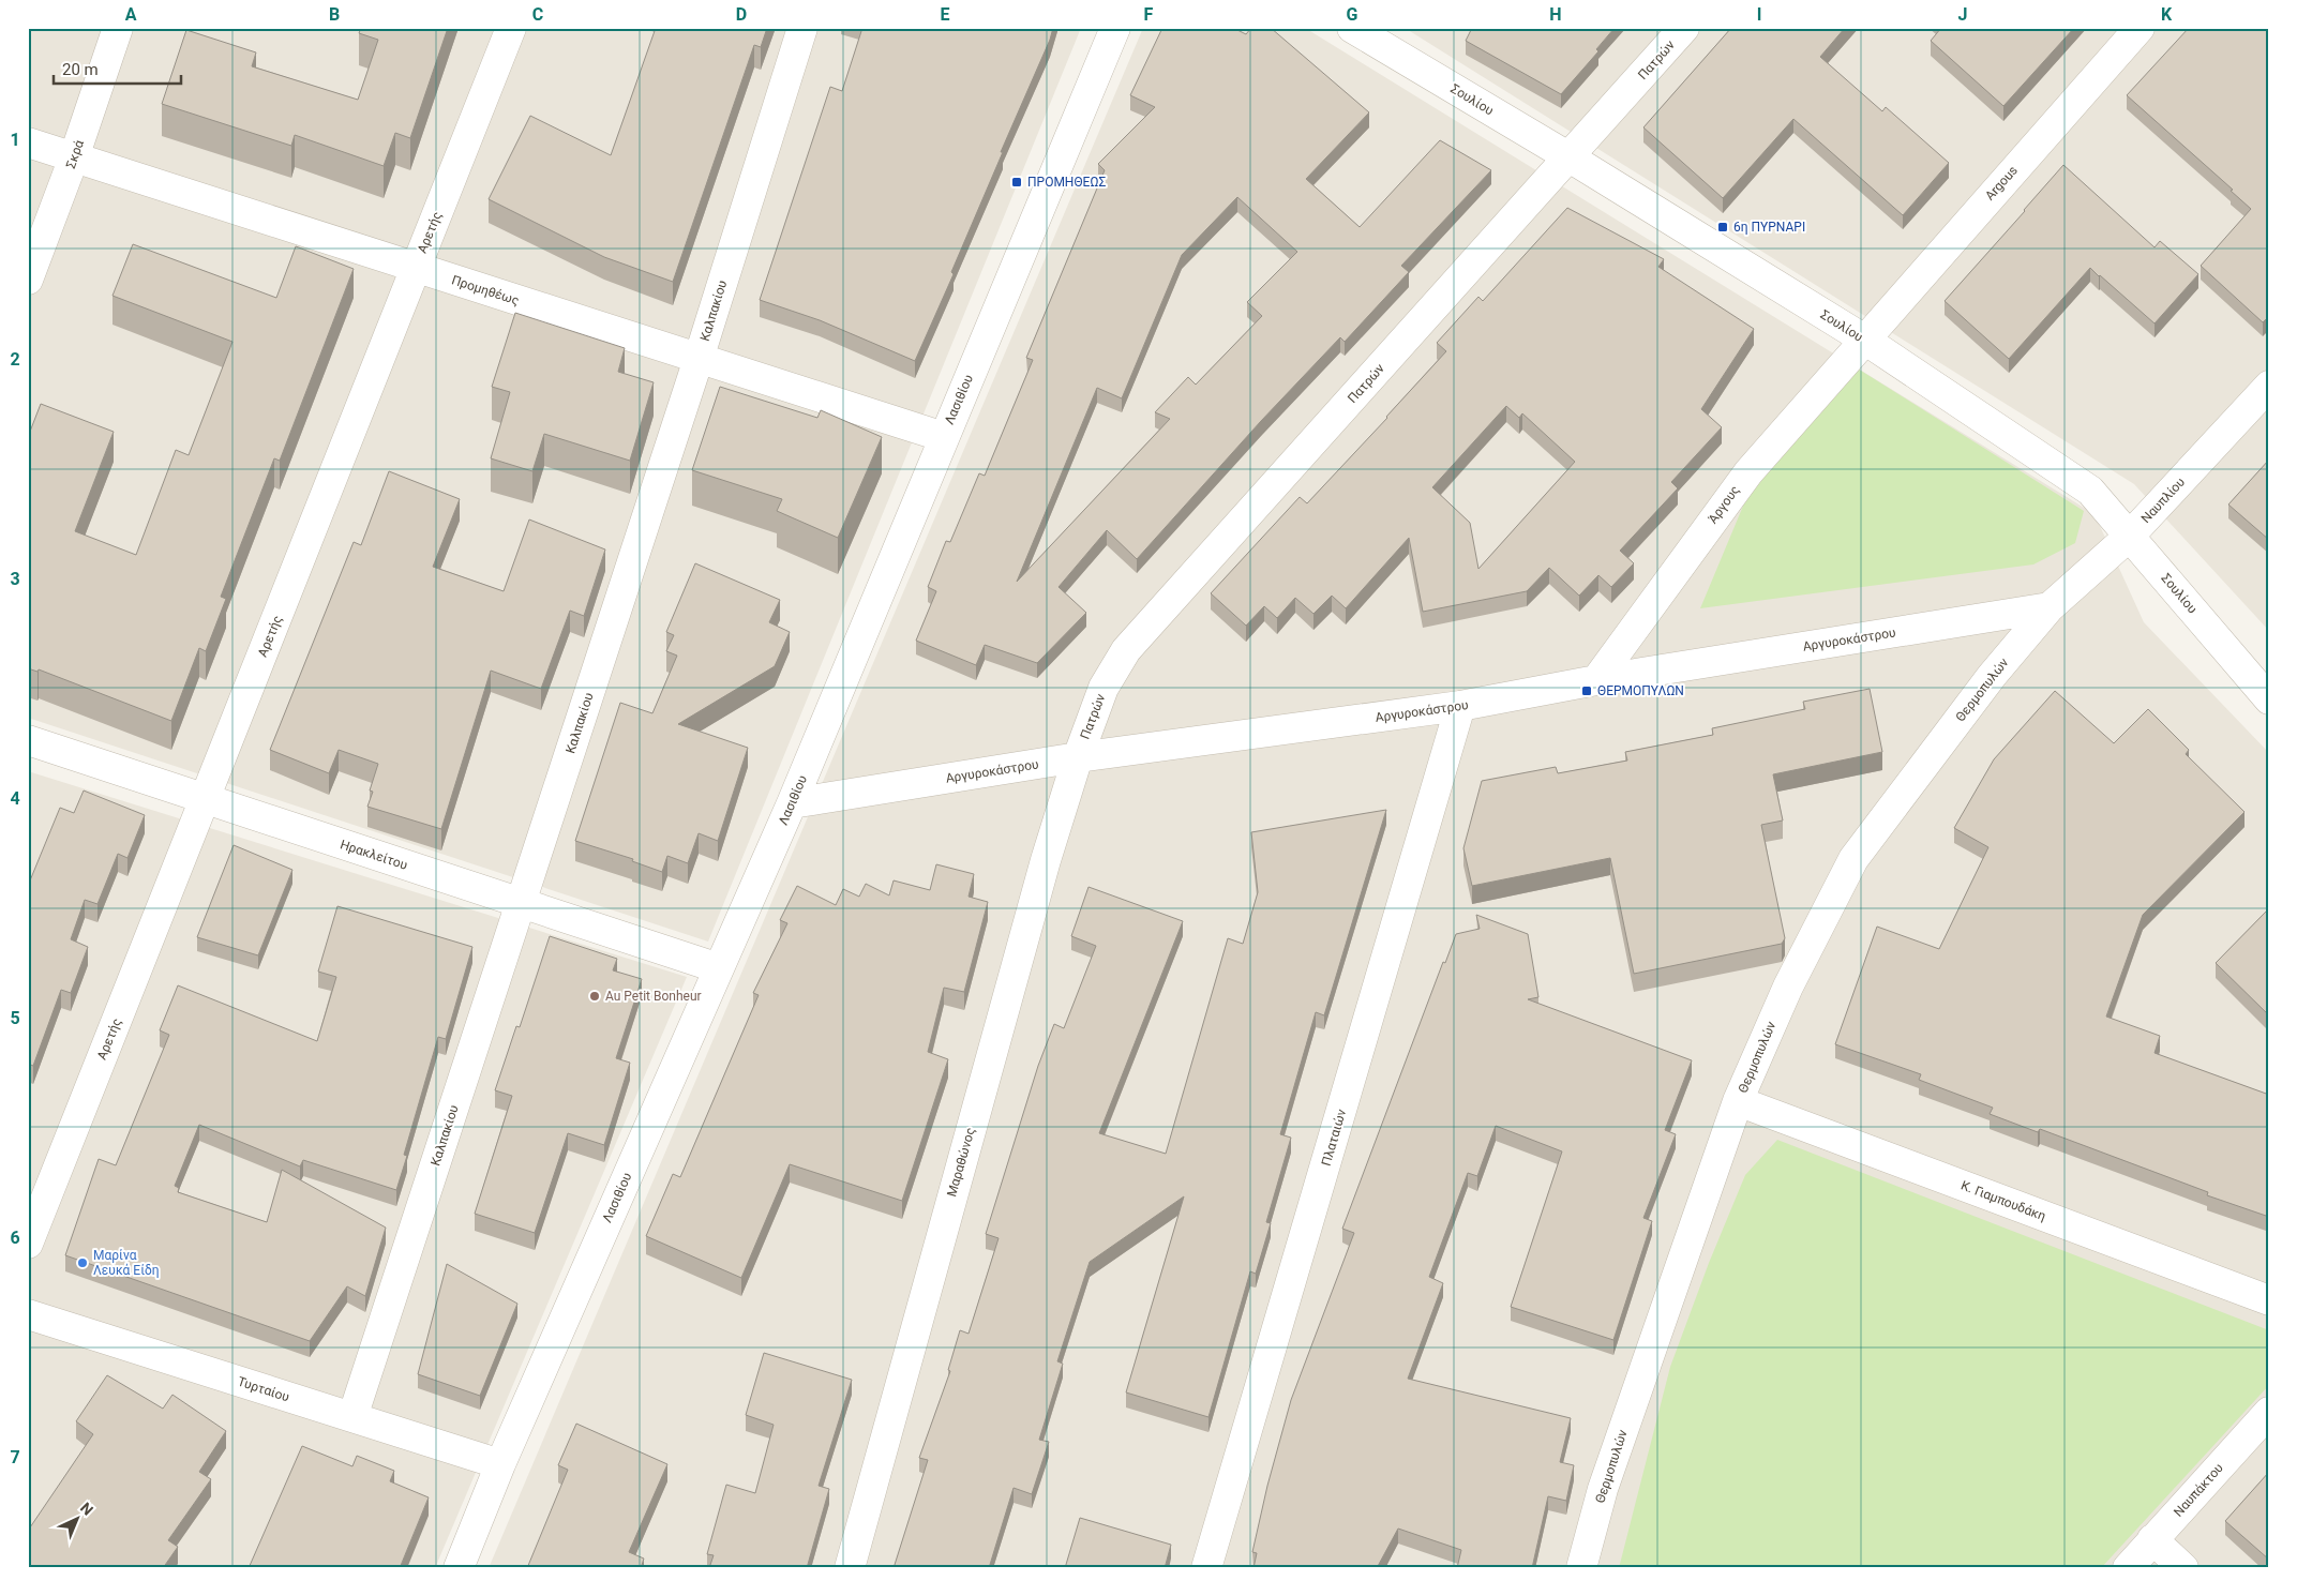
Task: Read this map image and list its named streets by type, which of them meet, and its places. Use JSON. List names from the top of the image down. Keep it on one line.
{"streets":{"street":["Πατρών","Σουλίου","Σκρά","Argous","Αρετής","Προμηθέως","Καλπακίου","Λασιθίου","Ναυπλίου","Άργους","Αργυροκάστρου","Θερμοπυλών","Ηρακλείτου","Πλαταιών","Μαραθώνος","Κ. Γιαμπουδάκη","Τυρταίου","Ναυπάκτου"]},"crossings":[["Πατρών","Σουλίου"],["Πατρών","Αργυροκάστρου"],["Πατρών","Μαραθώνος"],["Σουλίου","Argous"],["Σουλίου","Ναυπλίου"],["Σουλίου","Άργους"],["Σκρά","Προμηθέως"],["Argous","Άργους"],["Αρετής","Προμηθέως"],["Αρετής","Ηρακλείτου"],["Προμηθέως","Καλπακίου"],["Προμηθέως","Λασιθίου"],["Καλπακίου","Ηρακλείτου"],["Καλπακίου","Τυρταίου"],["Λασιθίου","Αργυροκάστρου"],["Λασιθίου","Ηρακλείτου"],["Λασιθίου","Τυρταίου"],["Ναυπλίου","Αργυροκάστρου"],["Ναυπλίου","Θερμοπυλών"],["Άργους","Αργυροκάστρου"],["Αργυροκάστρου","Θερμοπυλών"],["Αργυροκάστρου","Πλαταιών"],["Αργυροκάστρου","Μαραθώνος"],["Θερμοπυλών","Κ. Γιαμπουδάκη"]],"places":{"transit":["ΠΡΟΜΗΘΕΩΣ","6η ΠΥΡΝΑΡΙ","ΘΕΡΜΟΠΥΛΩΝ"],"other":["Au Petit Bonheur","Μαρίνα Λευκά Είδη"]},"scale_bar":"20 m","north":"top right","grid":{"columns":["A","B","C","D","E","F","G","H","I","J","K"],"rows":["1","2","3","4","5","6","7"]}}
